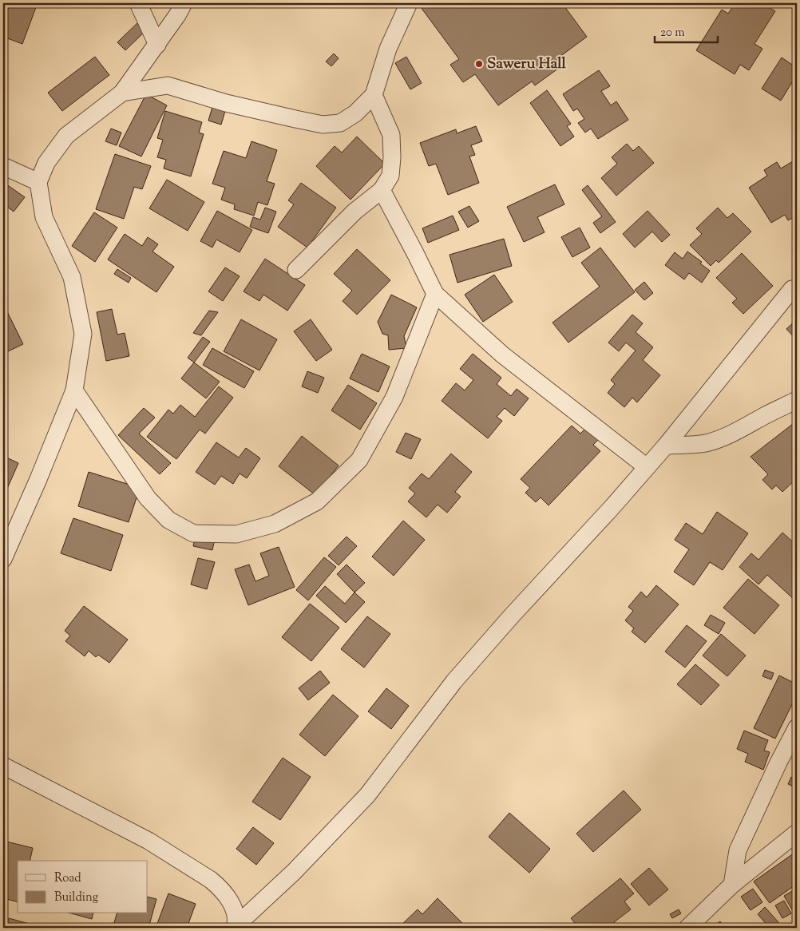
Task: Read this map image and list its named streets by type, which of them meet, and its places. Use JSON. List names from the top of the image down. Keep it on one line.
{"places":["Saweru Hall"],"legend":["Road","Building"],"scale_bar":"20 m"}
